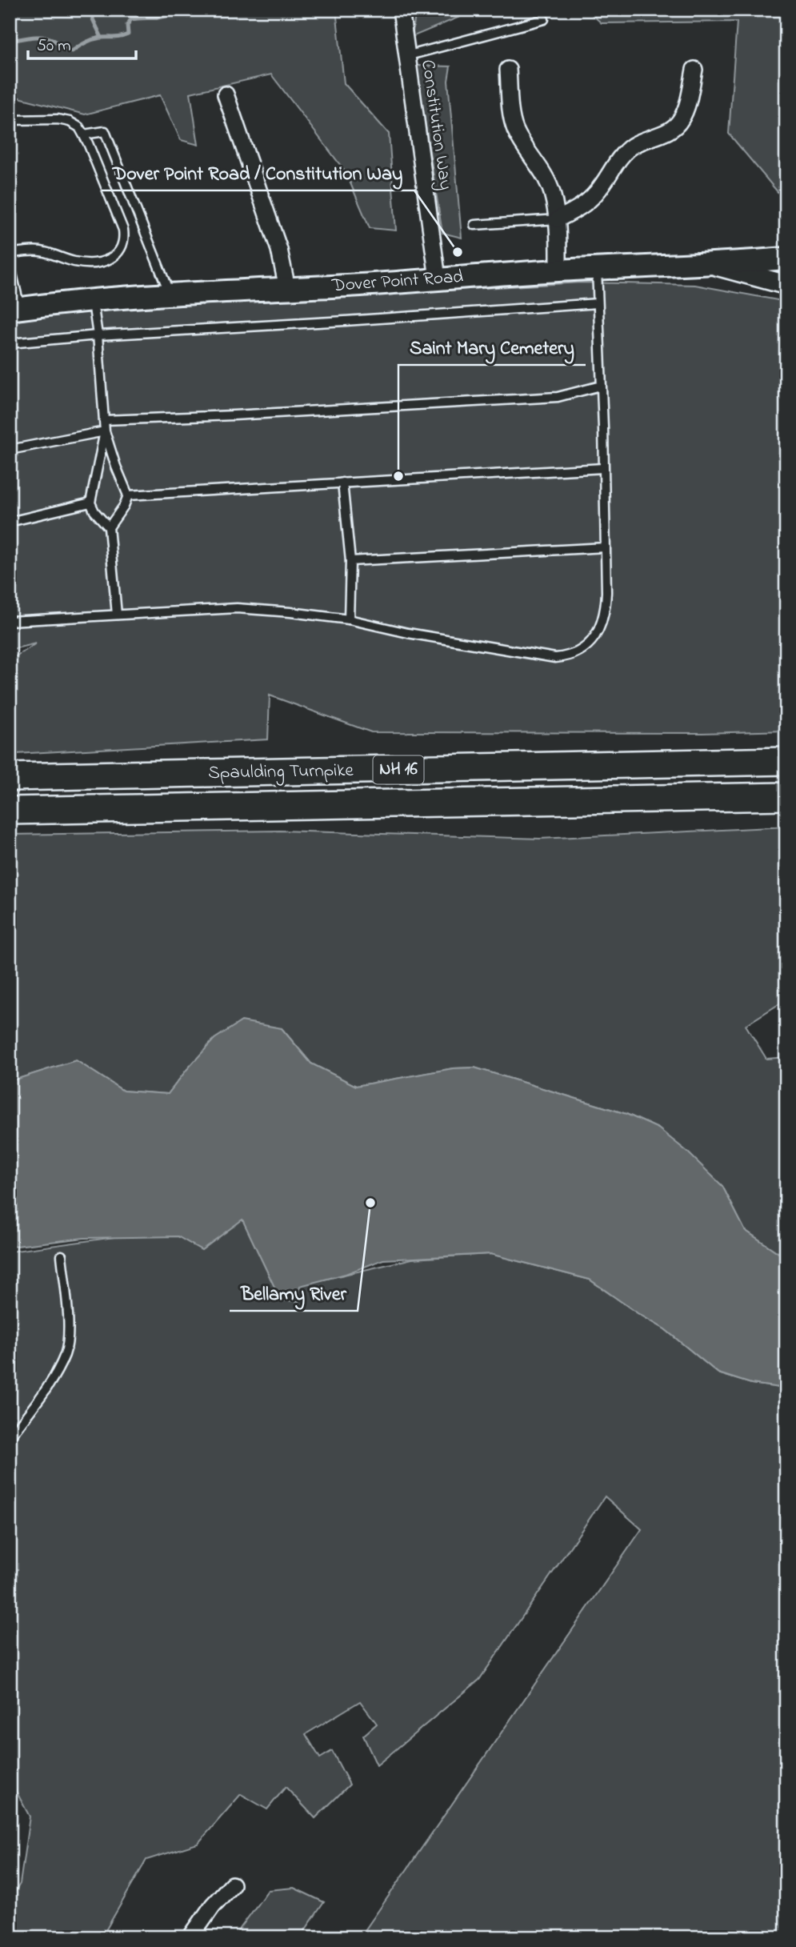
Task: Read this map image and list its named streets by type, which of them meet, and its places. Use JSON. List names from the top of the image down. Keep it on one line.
{"streets":{"highway":["NH 16","Spaulding Turnpike"],"main road":["Dover Point Road"],"street":["Constitution Way"]},"crossings":[["Constitution Way","Dover Point Road"]],"places":["Dover Point Road / Constitution Way","Saint Mary Cemetery","Bellamy River"],"scale_bar":"50 m"}
